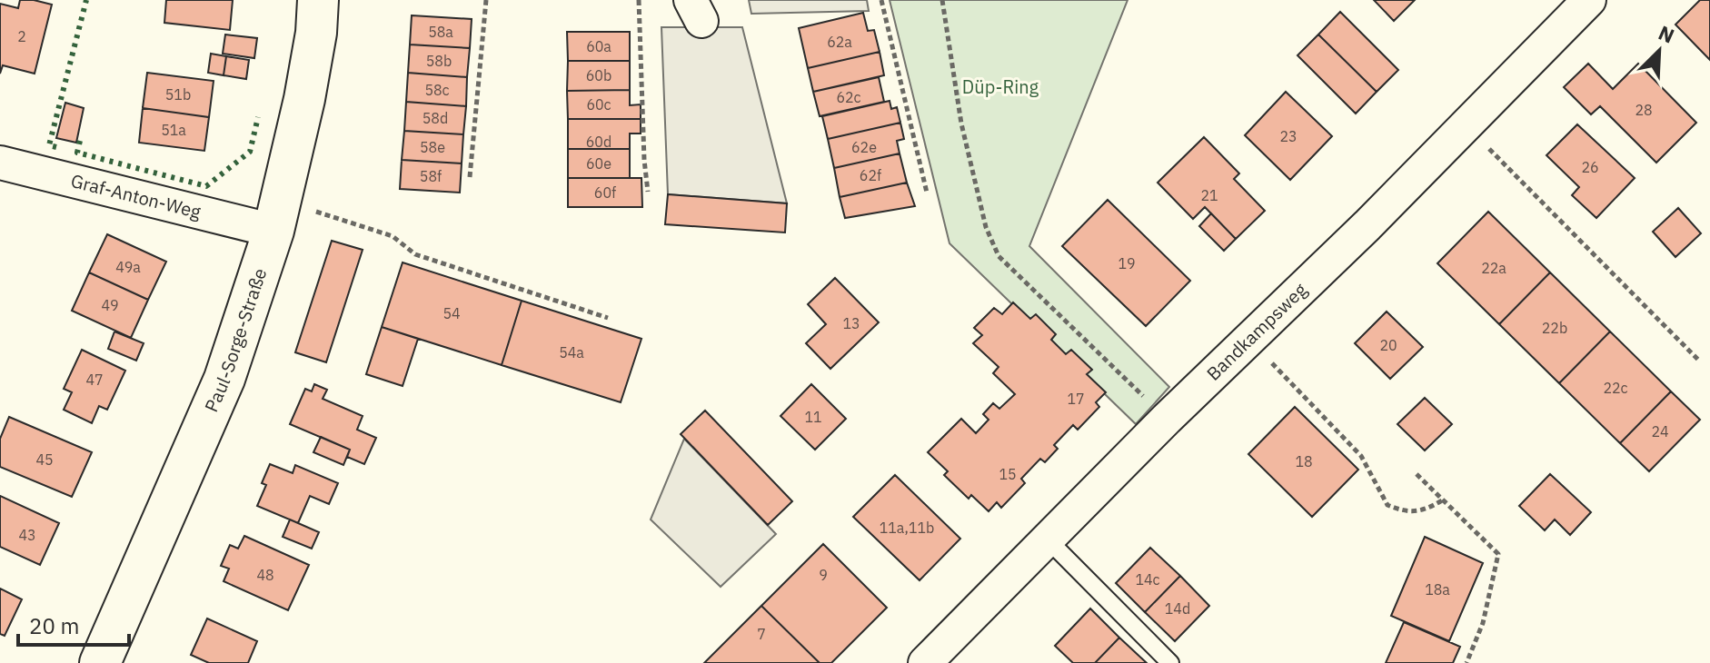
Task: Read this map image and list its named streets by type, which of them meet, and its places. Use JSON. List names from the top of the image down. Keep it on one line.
{"streets":{"street":["Graf-Anton-Weg","Bandkampsweg","Paul-Sorge-Straße"]},"crossings":[["Graf-Anton-Weg","Paul-Sorge-Straße"]],"parks":["Düp-Ring"],"house_numbers":["58a","2","62a","60a","58b","60b","58c","51b","62c","60c","28","58d","51a","23","60d","58e","62e","60e","26","62f","58f","60f","21","19","49a","22a","49","54","13","22b","20","54a","47","22c","17","11","24","45","18","15","11a,11b","43","48","9","14c","18a","14d","7"],"scale_bar":"20 m","north":"top right"}
